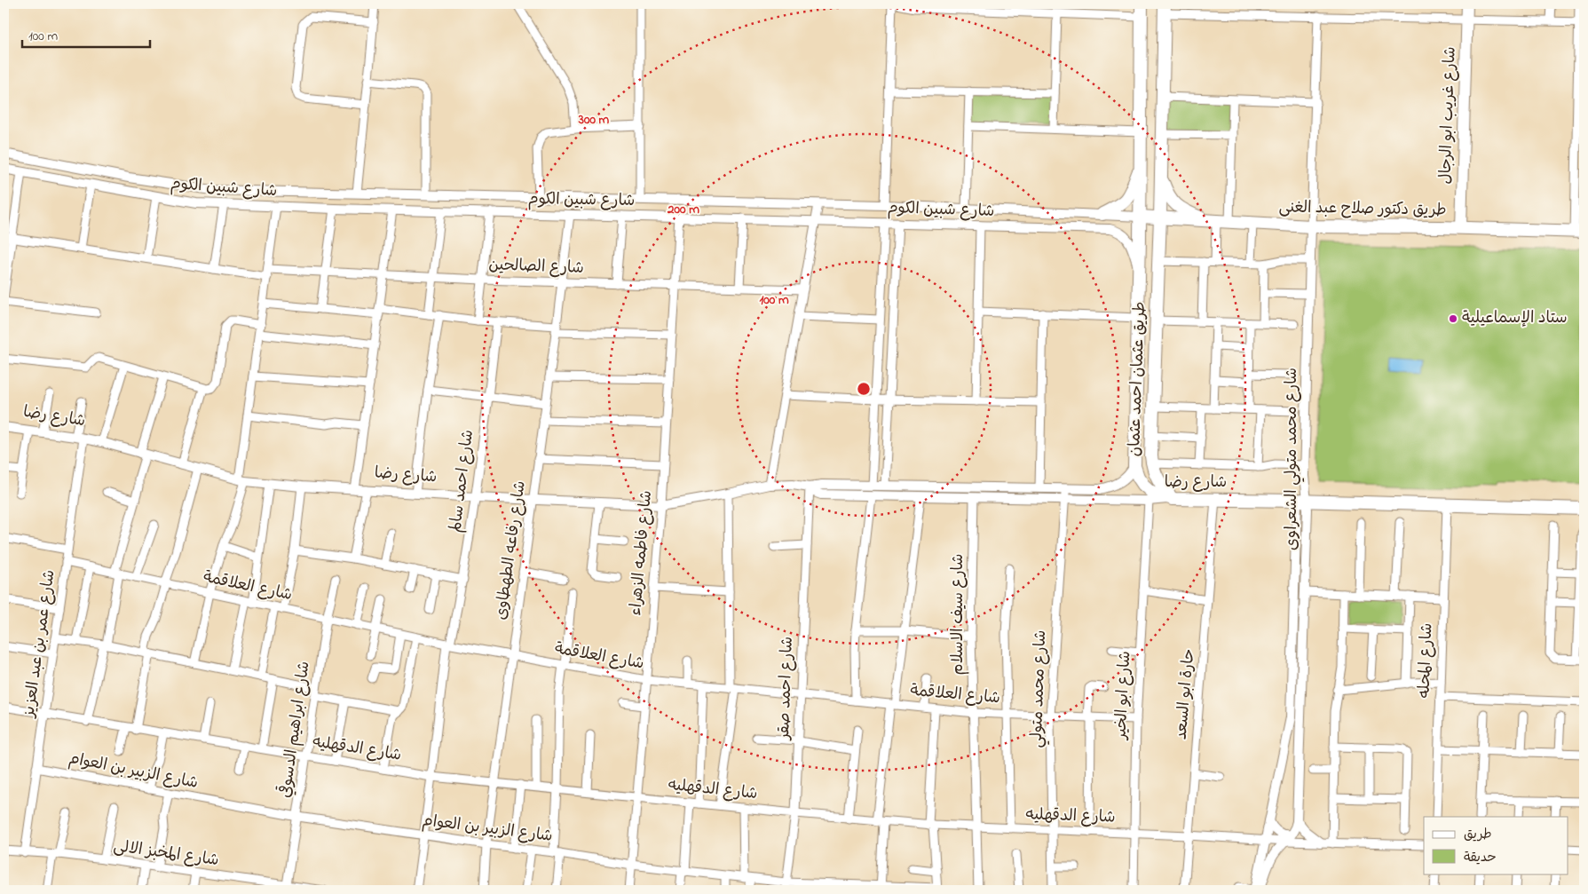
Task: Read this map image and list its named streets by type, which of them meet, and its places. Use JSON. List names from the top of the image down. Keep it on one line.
{"streets":{"main road":["شارع غريب ابو الرجال","طريق دكتور صلاح عبد الغنى","طريق عثمان احمد عثمان","شارع رضا"],"street":["شارع شبين الكوم","شارع الصالحين","شارع محمد متولي الشعراوى","شارع احمد سالم","شارع رفاعه الطهطاوى","شارع فاطمه الزهراء","شارع العلاقمة","شارع سيف الاسلام","شارع عمر بن عبد العزيز","شارع المحله","شارع احمد صقر","شارع محمد متولي","حارة ابو السعد","شارع ابو الخير","شارع ابراهيم الدسوقي","شارع الدقهليه","شارع الزبير بن العوام","شارع المخبز الالى"]},"crossings":[["شارع غريب ابو الرجال","طريق دكتور صلاح عبد الغنى"],["شارع شبين الكوم","طريق عثمان احمد عثمان"],["شارع شبين الكوم","شارع رفاعه الطهطاوى"],["شارع شبين الكوم","شارع فاطمه الزهراء"],["طريق دكتور صلاح عبد الغنى","طريق عثمان احمد عثمان"],["طريق دكتور صلاح عبد الغنى","شارع محمد متولي الشعراوى"],["شارع الصالحين","شارع رفاعه الطهطاوى"],["شارع الصالحين","شارع فاطمه الزهراء"],["طريق عثمان احمد عثمان","شارع رضا"],["شارع رضا","شارع محمد متولي الشعراوى"],["شارع رضا","شارع احمد سالم"],["شارع رضا","شارع رفاعه الطهطاوى"],["شارع رضا","شارع فاطمه الزهراء"],["شارع رضا","شارع سيف الاسلام"],["شارع رضا","شارع عمر بن عبد العزيز"],["شارع رضا","شارع المحله"],["شارع رضا","شارع احمد صقر"],["شارع رضا","شارع محمد متولي"],["شارع رضا","حارة ابو السعد"],["شارع رضا","شارع ابو الخير"],["شارع محمد متولي الشعراوى","شارع الدقهليه"],["شارع احمد سالم","شارع العلاقمة"],["شارع احمد سالم","شارع الدقهليه"],["شارع احمد سالم","شارع الزبير بن العوام"],["شارع رفاعه الطهطاوى","شارع العلاقمة"],["شارع رفاعه الطهطاوى","شارع الدقهليه"],["شارع رفاعه الطهطاوى","شارع الزبير بن العوام"],["شارع فاطمه الزهراء","شارع العلاقمة"],["شارع فاطمه الزهراء","شارع الدقهليه"],["شارع فاطمه الزهراء","شارع الزبير بن العوام"],["شارع العلاقمة","شارع سيف الاسلام"],["شارع العلاقمة","شارع عمر بن عبد العزيز"],["شارع العلاقمة","شارع احمد صقر"],["شارع العلاقمة","شارع محمد متولي"],["شارع العلاقمة","شارع ابو الخير"],["شارع العلاقمة","شارع ابراهيم الدسوقي"],["شارع سيف الاسلام","شارع الدقهليه"],["شارع عمر بن عبد العزيز","شارع الدقهليه"],["شارع عمر بن عبد العزيز","شارع الزبير بن العوام"],["شارع عمر بن عبد العزيز","شارع المخبز الالى"],["شارع احمد صقر","شارع الدقهليه"],["شارع احمد صقر","شارع الزبير بن العوام"],["شارع محمد متولي","شارع الدقهليه"],["حارة ابو السعد","شارع الدقهليه"],["شارع ابو الخير","شارع الدقهليه"],["شارع ابراهيم الدسوقي","شارع الدقهليه"],["شارع ابراهيم الدسوقي","شارع الزبير بن العوام"],["شارع ابراهيم الدسوقي","شارع المخبز الالى"]],"places":["ستاد الإسماعيلية"],"legend":["طريق","حديقة"],"scale_bar":"100 m","rings":["300 m","200 m","100 m"]}
